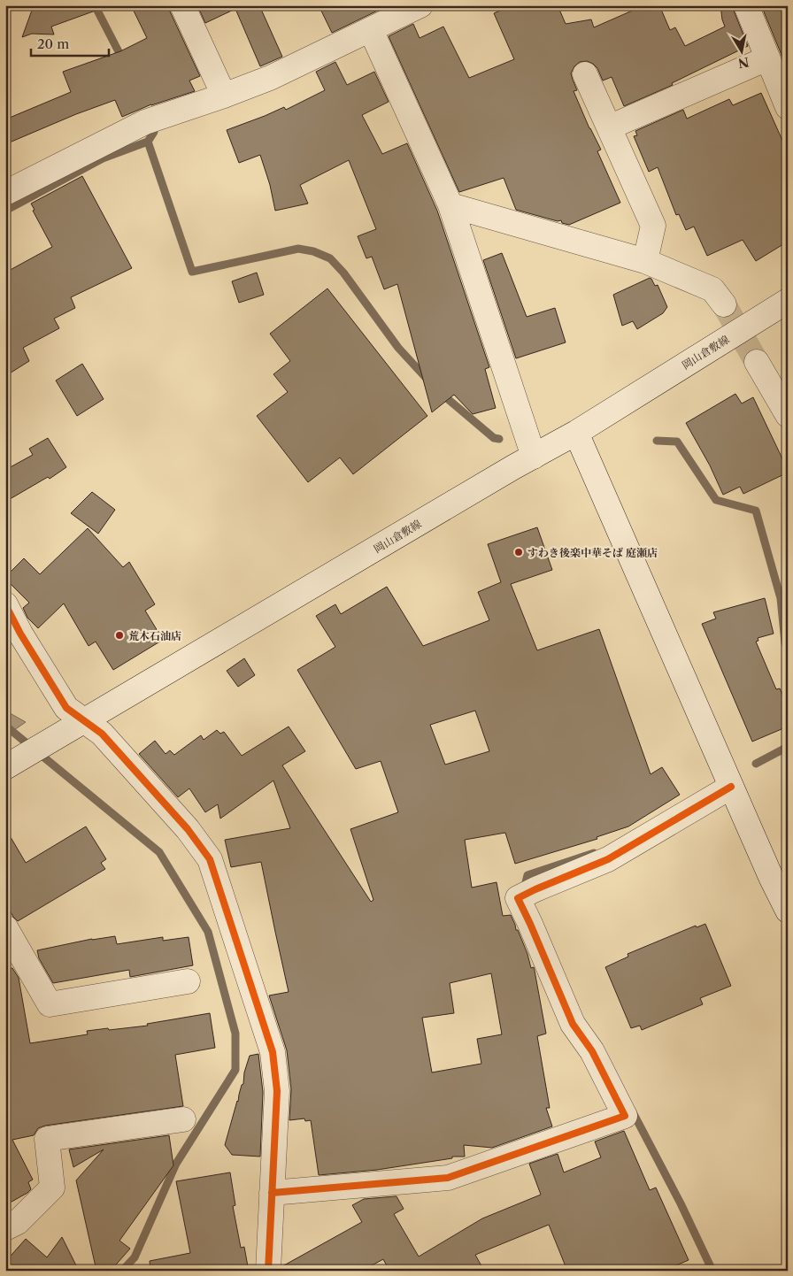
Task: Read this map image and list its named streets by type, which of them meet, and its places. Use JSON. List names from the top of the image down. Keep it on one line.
{"streets":{"street":["岡山倉敷線"]},"places":["すわき後楽中華そば 庭瀬店","荒木石油店"],"scale_bar":"20 m","north":"bottom"}
